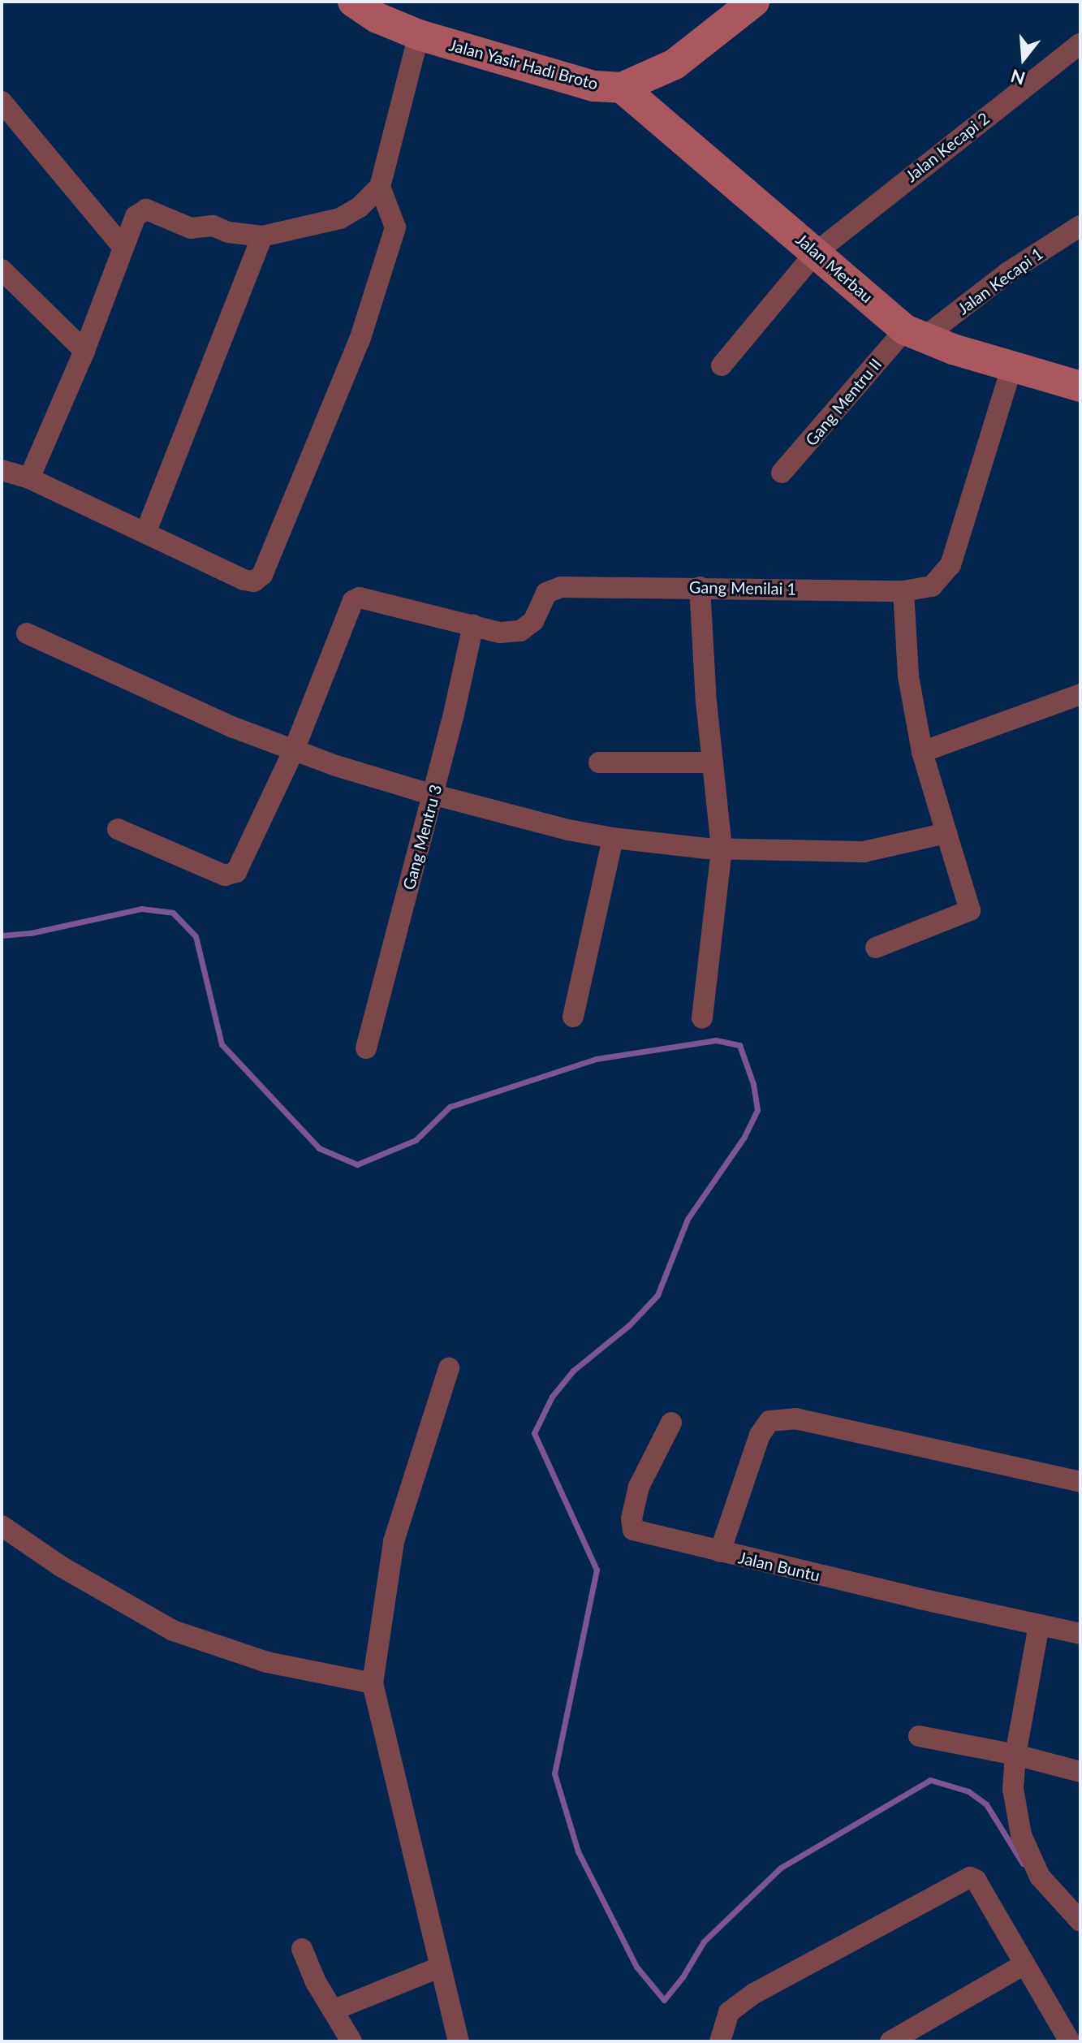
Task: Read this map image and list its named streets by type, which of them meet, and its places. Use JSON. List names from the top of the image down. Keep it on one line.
{"streets":{"street":["Jalan Yasir Hadi Broto","Jalan Kecapi 2","Jalan Merbau","Jalan Kecapi 1","Gang Mentru II","Gang Menilai 1","Gang Mentru 3","Jalan Buntu"]},"crossings":[["Jalan Yasir Hadi Broto","Jalan Merbau"],["Jalan Kecapi 2","Jalan Merbau"],["Jalan Merbau","Jalan Kecapi 1"],["Jalan Merbau","Gang Mentru II"],["Jalan Merbau","Gang Menilai 1"],["Jalan Kecapi 1","Gang Mentru II"],["Gang Menilai 1","Gang Mentru 3"]],"north":"bottom"}
